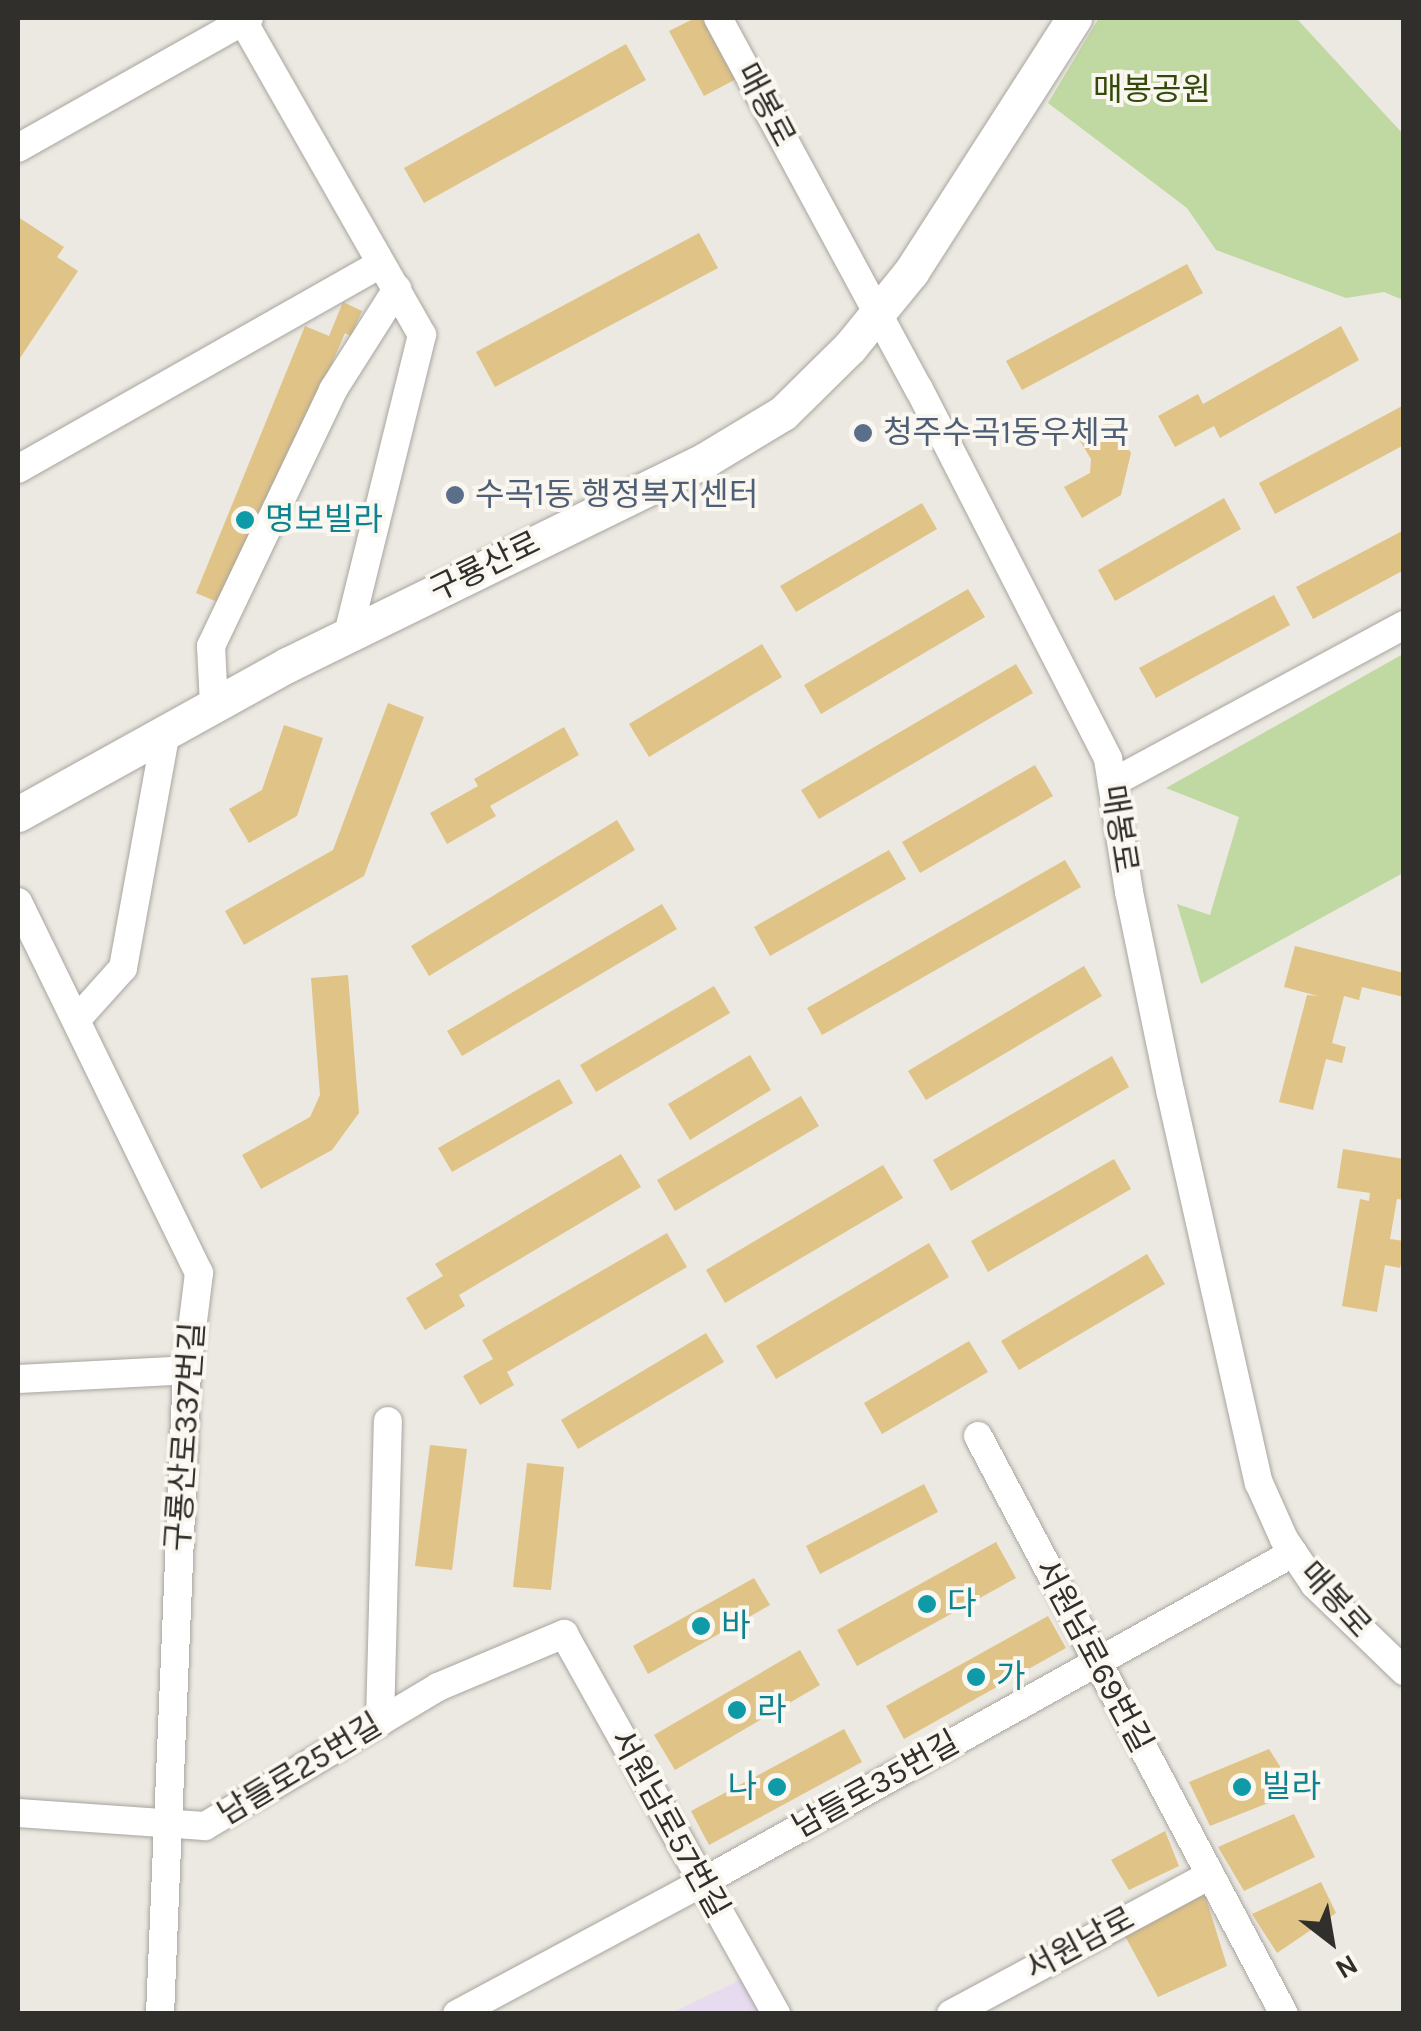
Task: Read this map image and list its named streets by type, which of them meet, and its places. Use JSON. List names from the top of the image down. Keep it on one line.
{"streets":{"street":["매봉로","구룡산로","구룡산로337번길","서원남로69번길","남들로25번길","남들로35번길","서원남로57번길","서원남로"]},"crossings":[["매봉로","구룡산로"],["매봉로","남들로35번길"],["구룡산로337번길","남들로25번길"],["서원남로69번길","남들로35번길"],["서원남로69번길","서원남로"],["남들로25번길","서원남로57번길"],["남들로35번길","서원남로57번길"]],"parks":["매봉공원"],"places":["청주수곡1동우체국","수곡1동 행정복지센터","명보빌라","다","바","가","라","나","빌라"],"north":"bottom right"}
